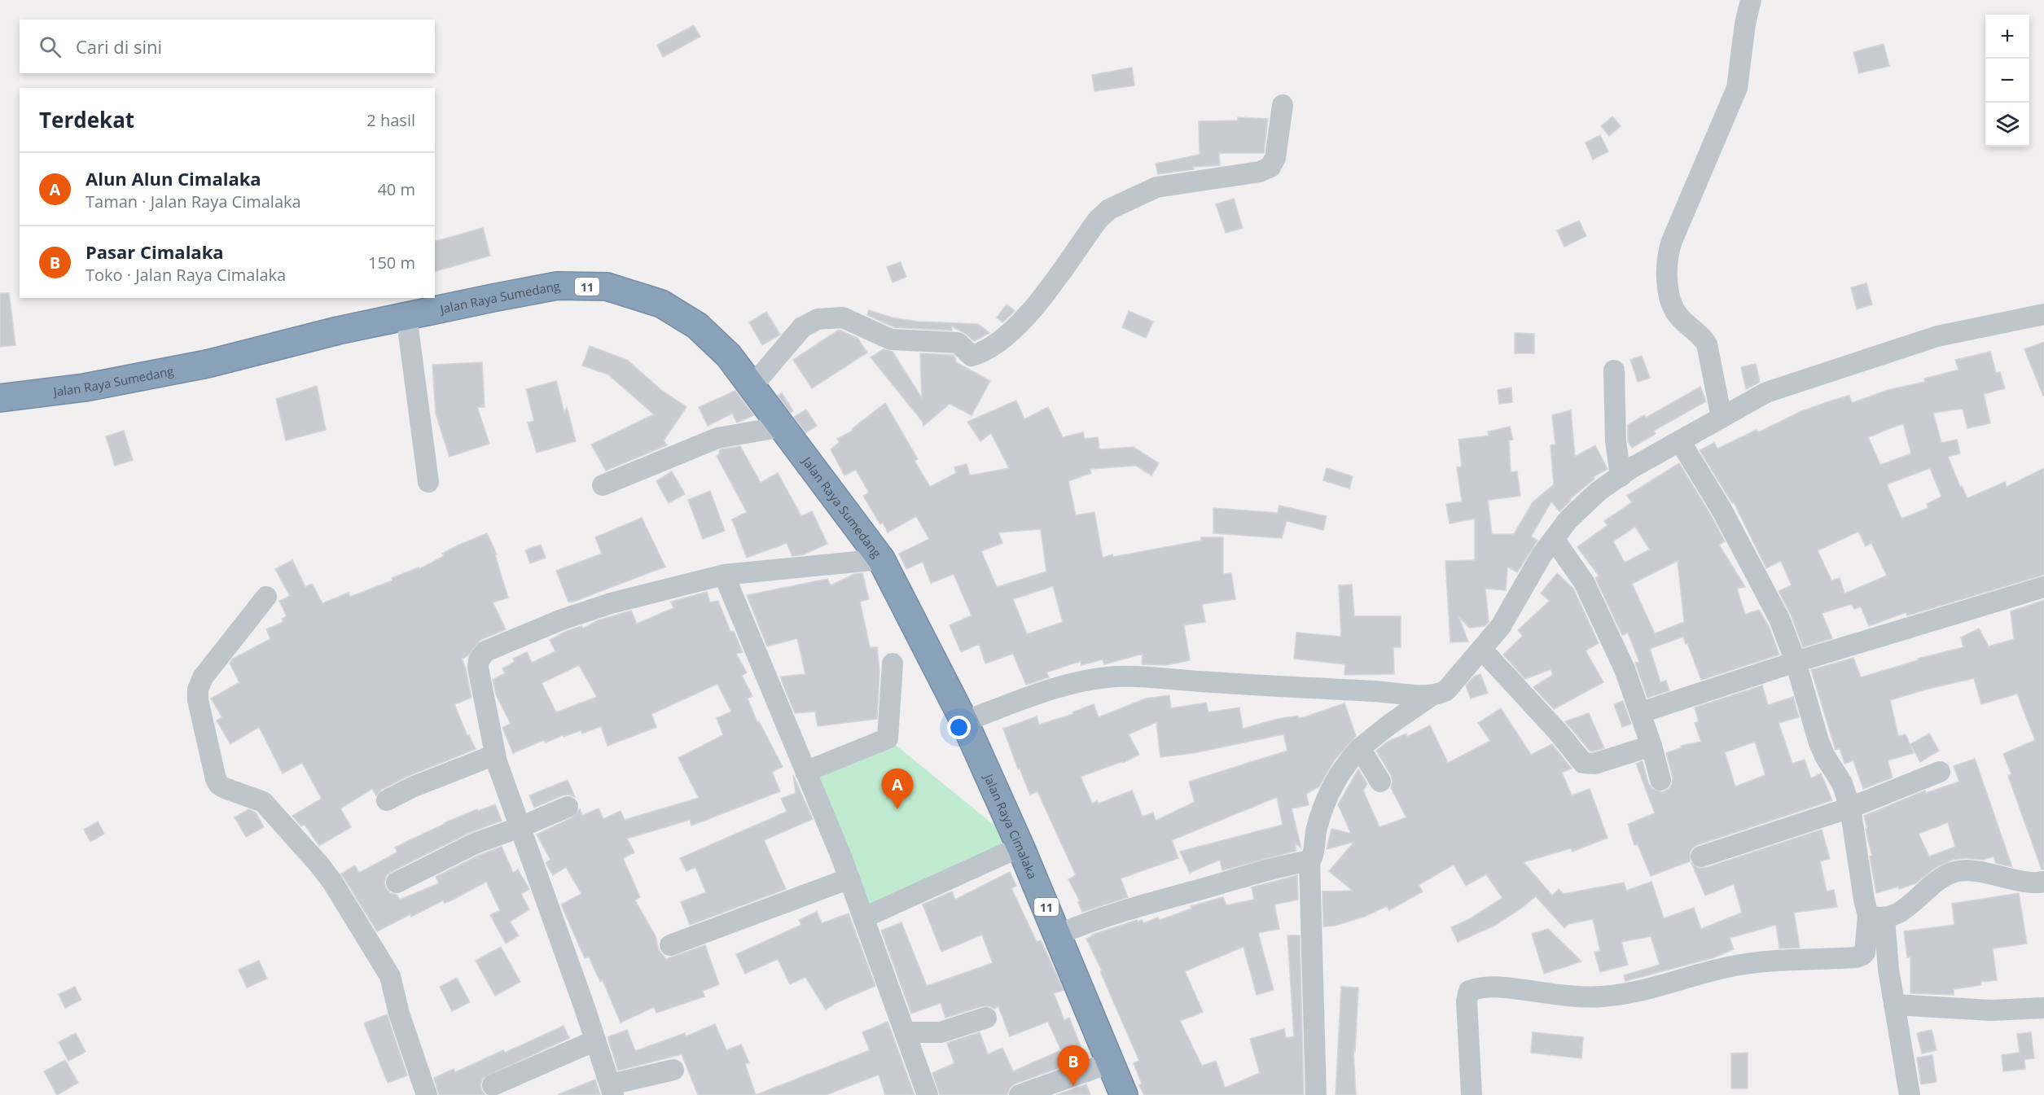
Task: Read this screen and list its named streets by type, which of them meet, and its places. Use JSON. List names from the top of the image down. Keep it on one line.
{"streets":{"highway":["11","Jalan Raya Sumedang","Jalan Raya Cimalaka"]},"crossings":[["Jalan Raya Sumedang","Jalan Raya Cimalaka"]],"page":{"map_buttons":["+","−"],"search":"Cari di sini","heading":["Terdekat","2 hasil"],"list":[{"mark":"A","name":"Alun Alun Cimalaka","note":"Taman · Jalan Raya Cimalaka","value":"40 m"},{"mark":"B","name":"Pasar Cimalaka","note":"Toko · Jalan Raya Cimalaka","value":"150 m"}],"pins":["A","B"]}}
